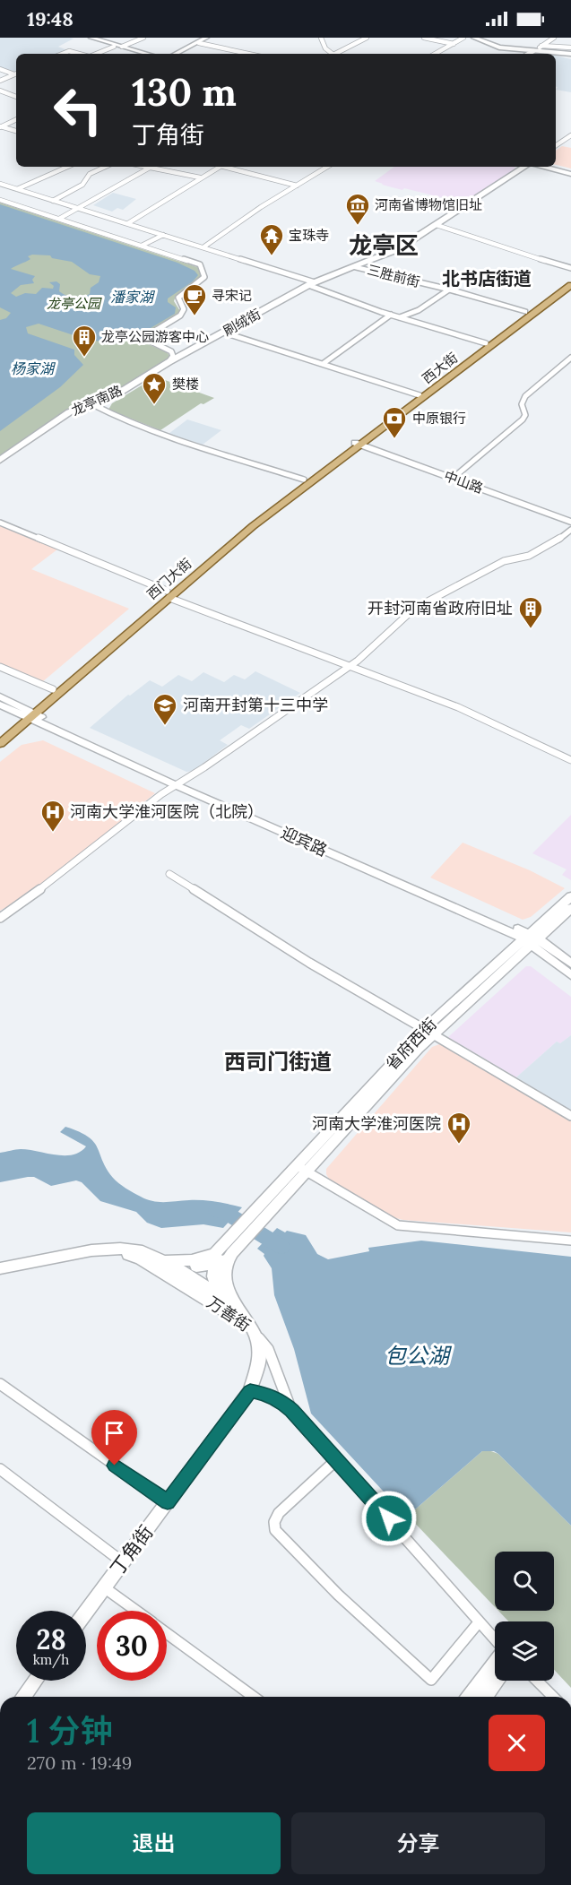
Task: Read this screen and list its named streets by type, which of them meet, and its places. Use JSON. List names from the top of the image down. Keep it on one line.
{"streets":{"main road":["西大街","西门大街"],"street":["三胜前街","刷绒街","龙亭南路","中山路","迎宾路","省府西街","万善街","丁角街"]},"crossings":[["三胜前街","刷绒街"],["三胜前街","西大街"],["刷绒街","龙亭南路"],["西大街","中山路"],["西大街","西门大街"],["中山路","西门大街"],["西门大街","迎宾路"],["迎宾路","省府西街"],["万善街","丁角街"]],"districts":["龙亭区","北书店街道","西司门街道"],"water":["潘家湖","杨家湖","包公湖"],"parks":["龙亭公园"],"places":{"museum":["河南省博物馆旧址"],"temple":["宝珠寺"],"cafe":["寻宋记"],"building":["龙亭公园游客中心","开封河南省政府旧址"],"place":["樊楼"],"bank":["中原银行"],"school or university":["河南开封第十三中学"],"hospital":["河南大学淮河医院（北院）","河南大学淮河医院"]},"page":{"status":"19:48","turn":["130 m","丁角街"],"speed":"28 km/h","limit":"30","heading":["1 分钟","270 m · 19:49"],"buttons":["退出","分享"]}}
